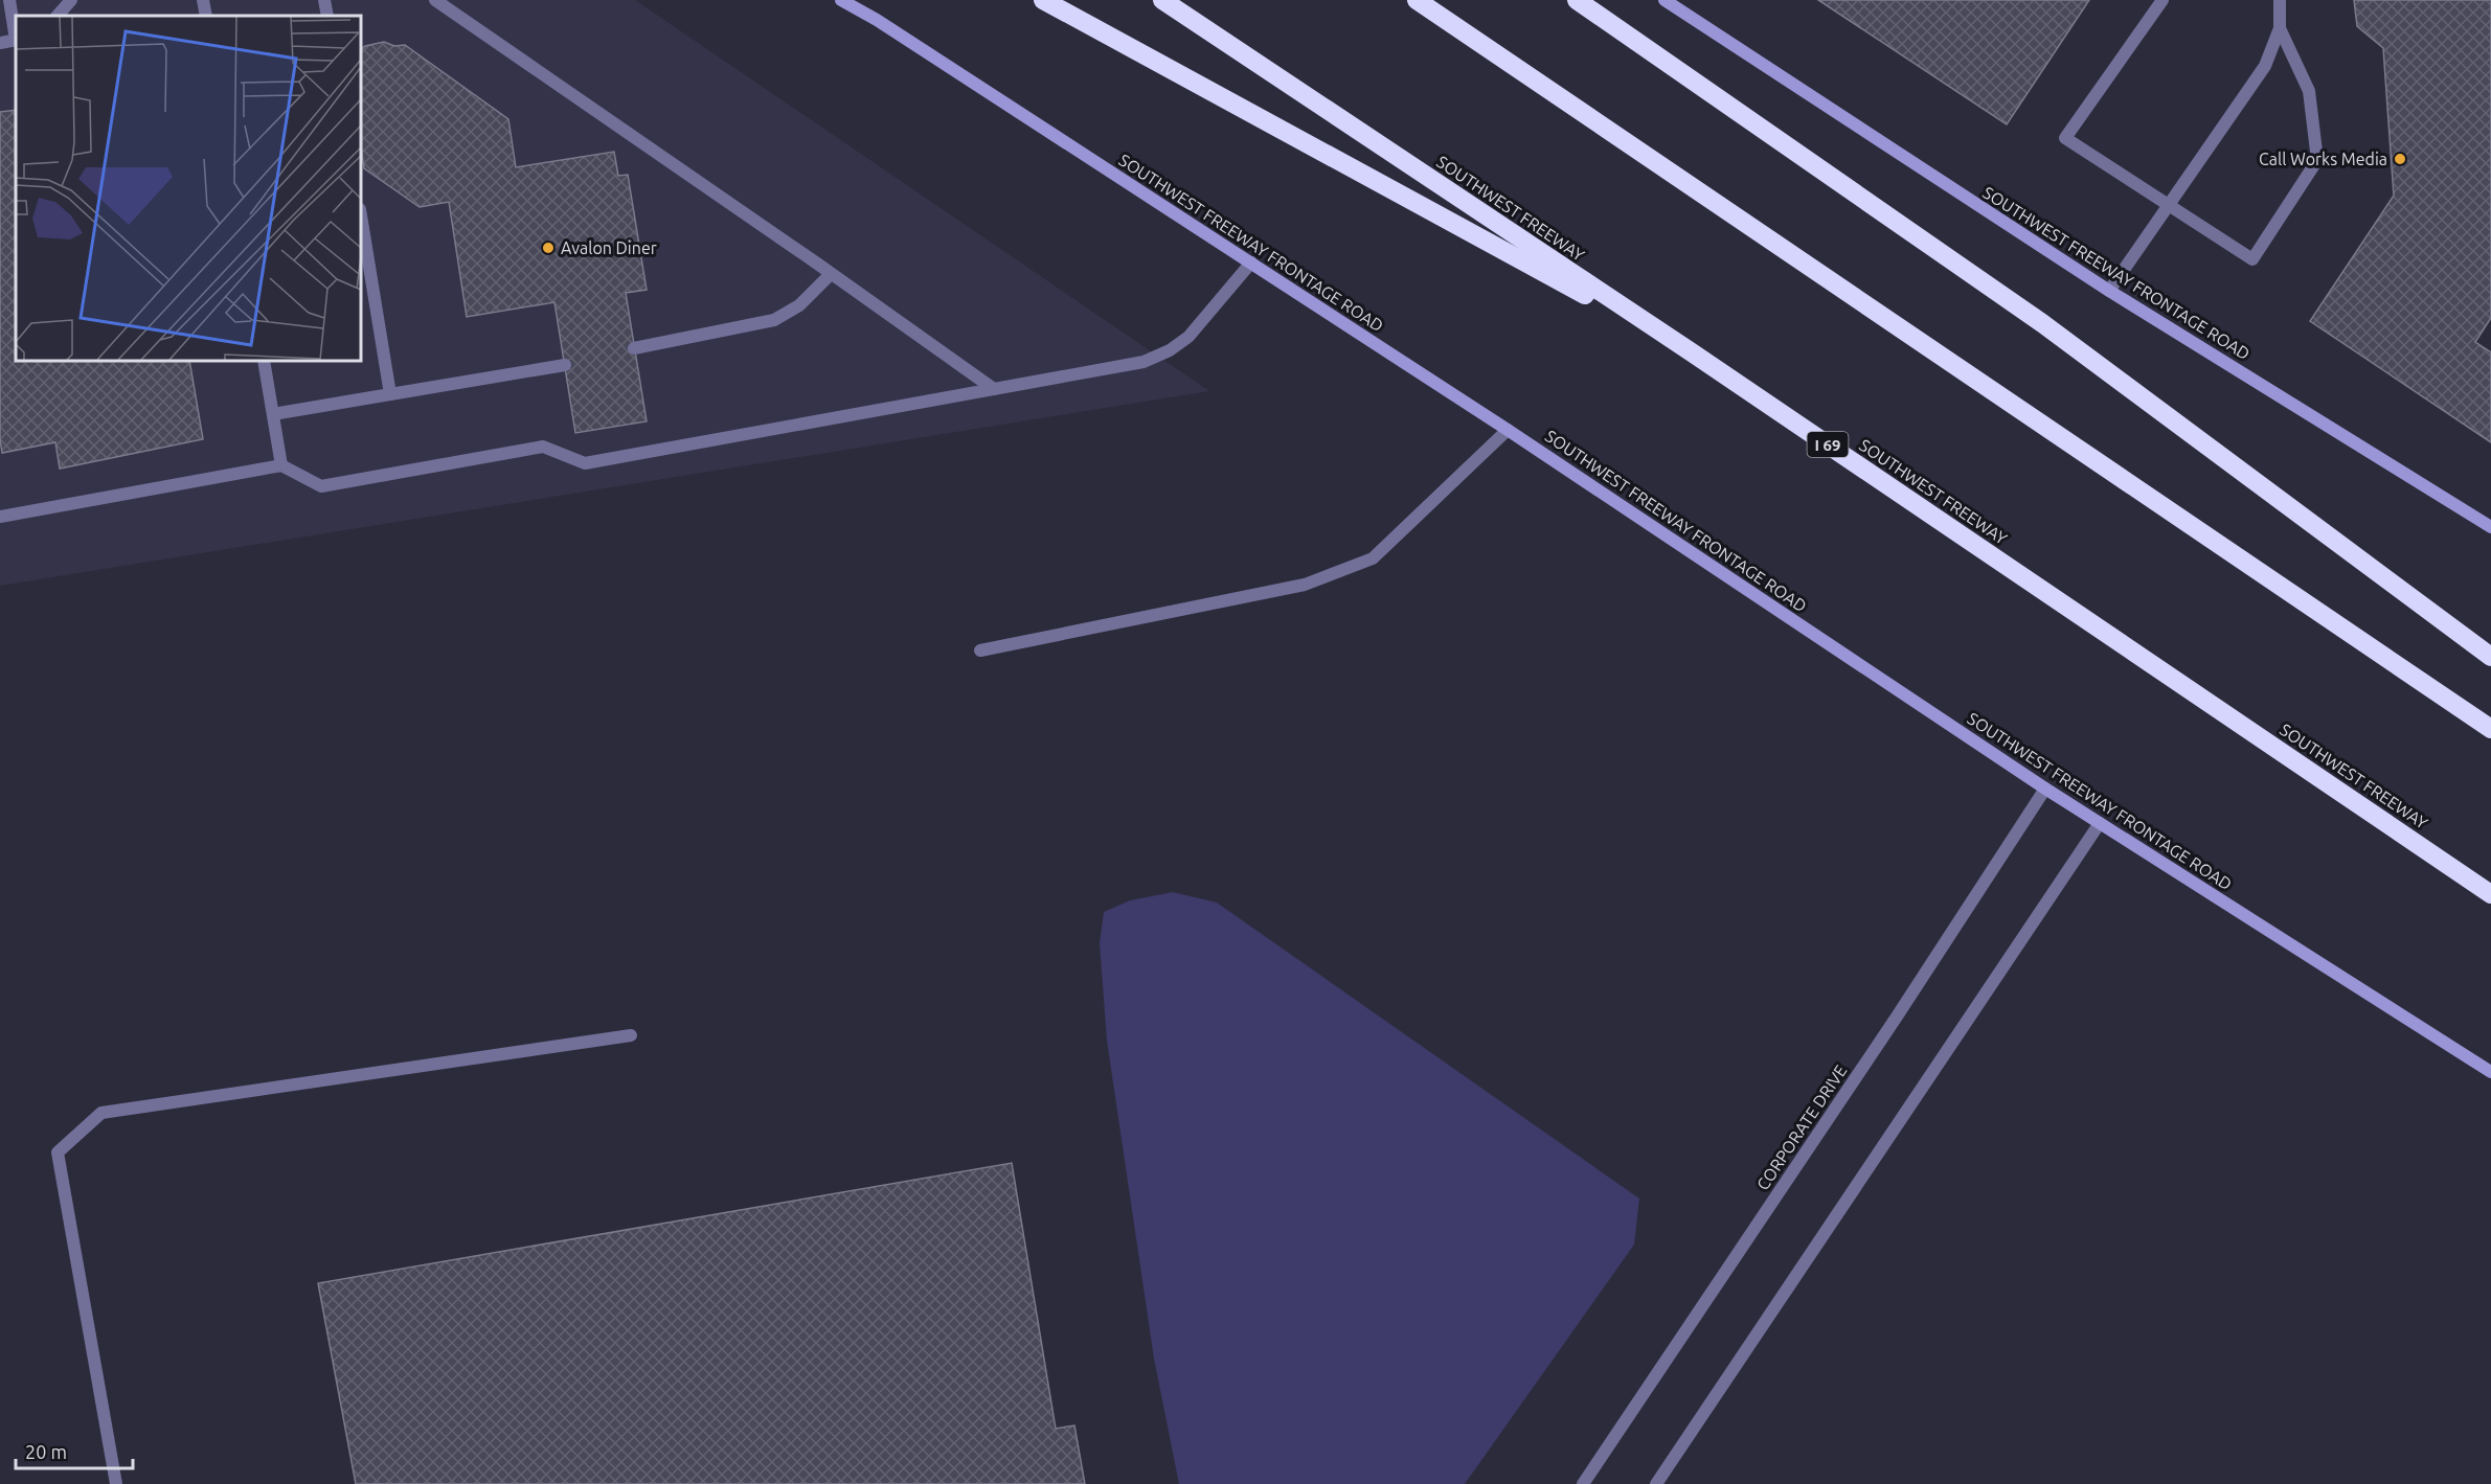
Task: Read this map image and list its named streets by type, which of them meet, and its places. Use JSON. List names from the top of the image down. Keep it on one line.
{"streets":{"highway":["SOUTHWEST FREEWAY","I 69"],"main road":["SOUTHWEST FREEWAY FRONTAGE ROAD"],"street":["CORPORATE DRIVE"]},"crossings":[["SOUTHWEST FREEWAY FRONTAGE ROAD","CORPORATE DRIVE"]],"places":["Call Works Media","Avalon Diner"],"scale_bar":"20 m"}
